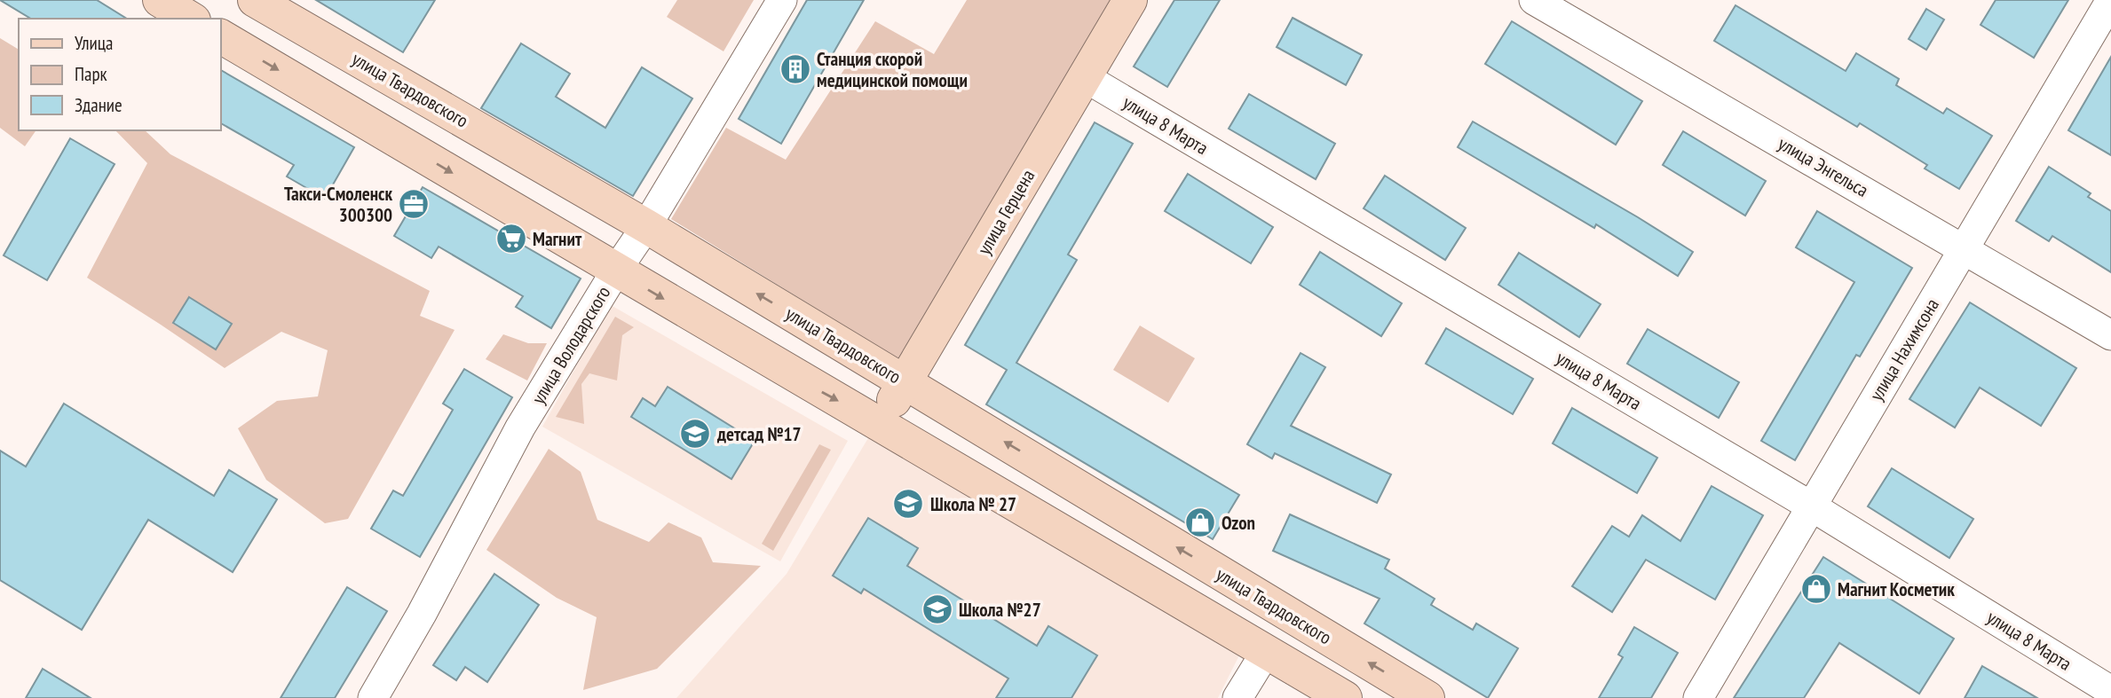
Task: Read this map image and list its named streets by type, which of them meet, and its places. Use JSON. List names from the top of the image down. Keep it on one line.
{"streets":{"street":["улица Твардовского","улица 8 Марта","улица Энгельса","улица Герцена","улица Володарского","улица Нахимсона"]},"crossings":[["улица Твардовского","улица Герцена"],["улица Твардовского","улица Володарского"],["улица 8 Марта","улица Герцена"],["улица 8 Марта","улица Нахимсона"],["улица Энгельса","улица Нахимсона"]],"places":{"building":["Станция скорой медицинской помощи"],"office":["Такси-Смоленск 300300"],"supermarket":["Магнит"],"school or university":["детсад №17","Школа № 27","Школа №27"],"shop":["Ozon","Магнит Косметик"]},"legend":["Улица","Парк","Здание"]}
